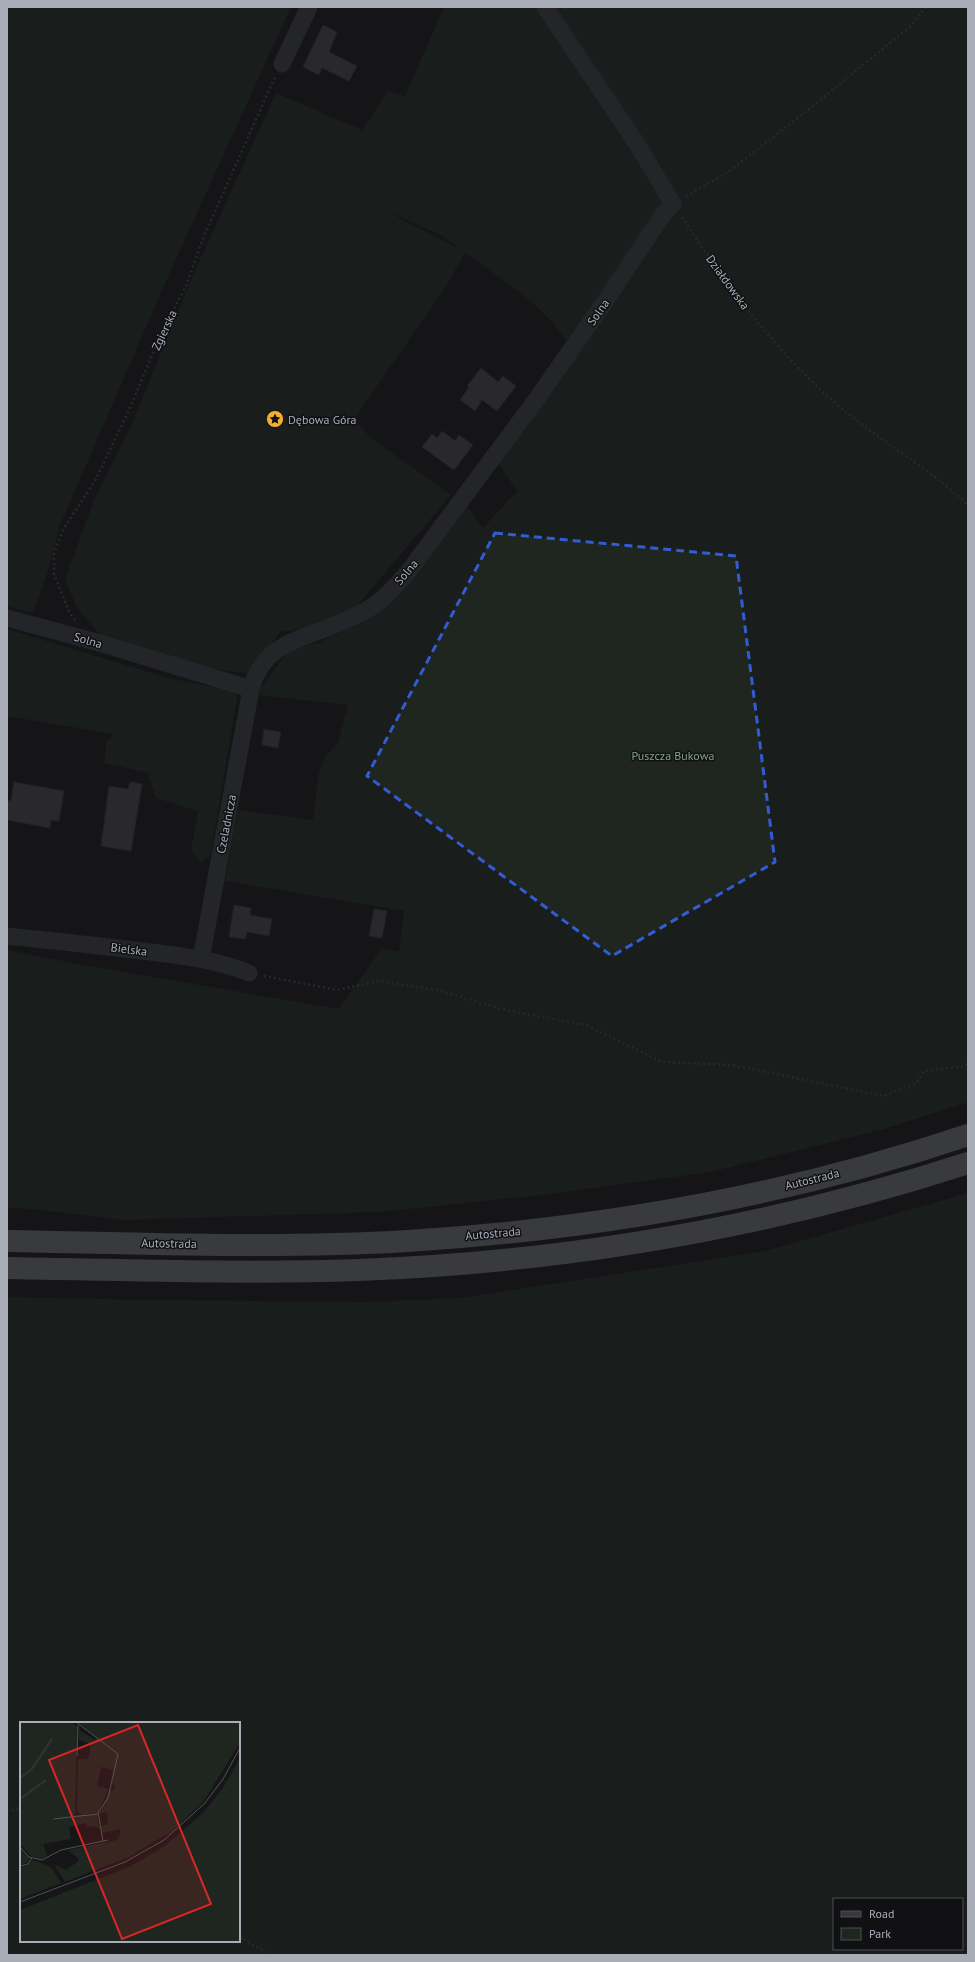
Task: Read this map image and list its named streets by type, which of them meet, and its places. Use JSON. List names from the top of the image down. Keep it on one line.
{"streets":{"highway":["Autostrada"],"street":["Solna","Czeladnicza","Bielska"],"path":["Działdowska","Zgierska"]},"crossings":[["Działdowska","Solna"],["Solna","Czeladnicza"],["Czeladnicza","Bielska"]],"parks":["Puszcza Bukowa"],"places":{"place":["Dębowa Góra"]},"legend":["Road","Park"]}
